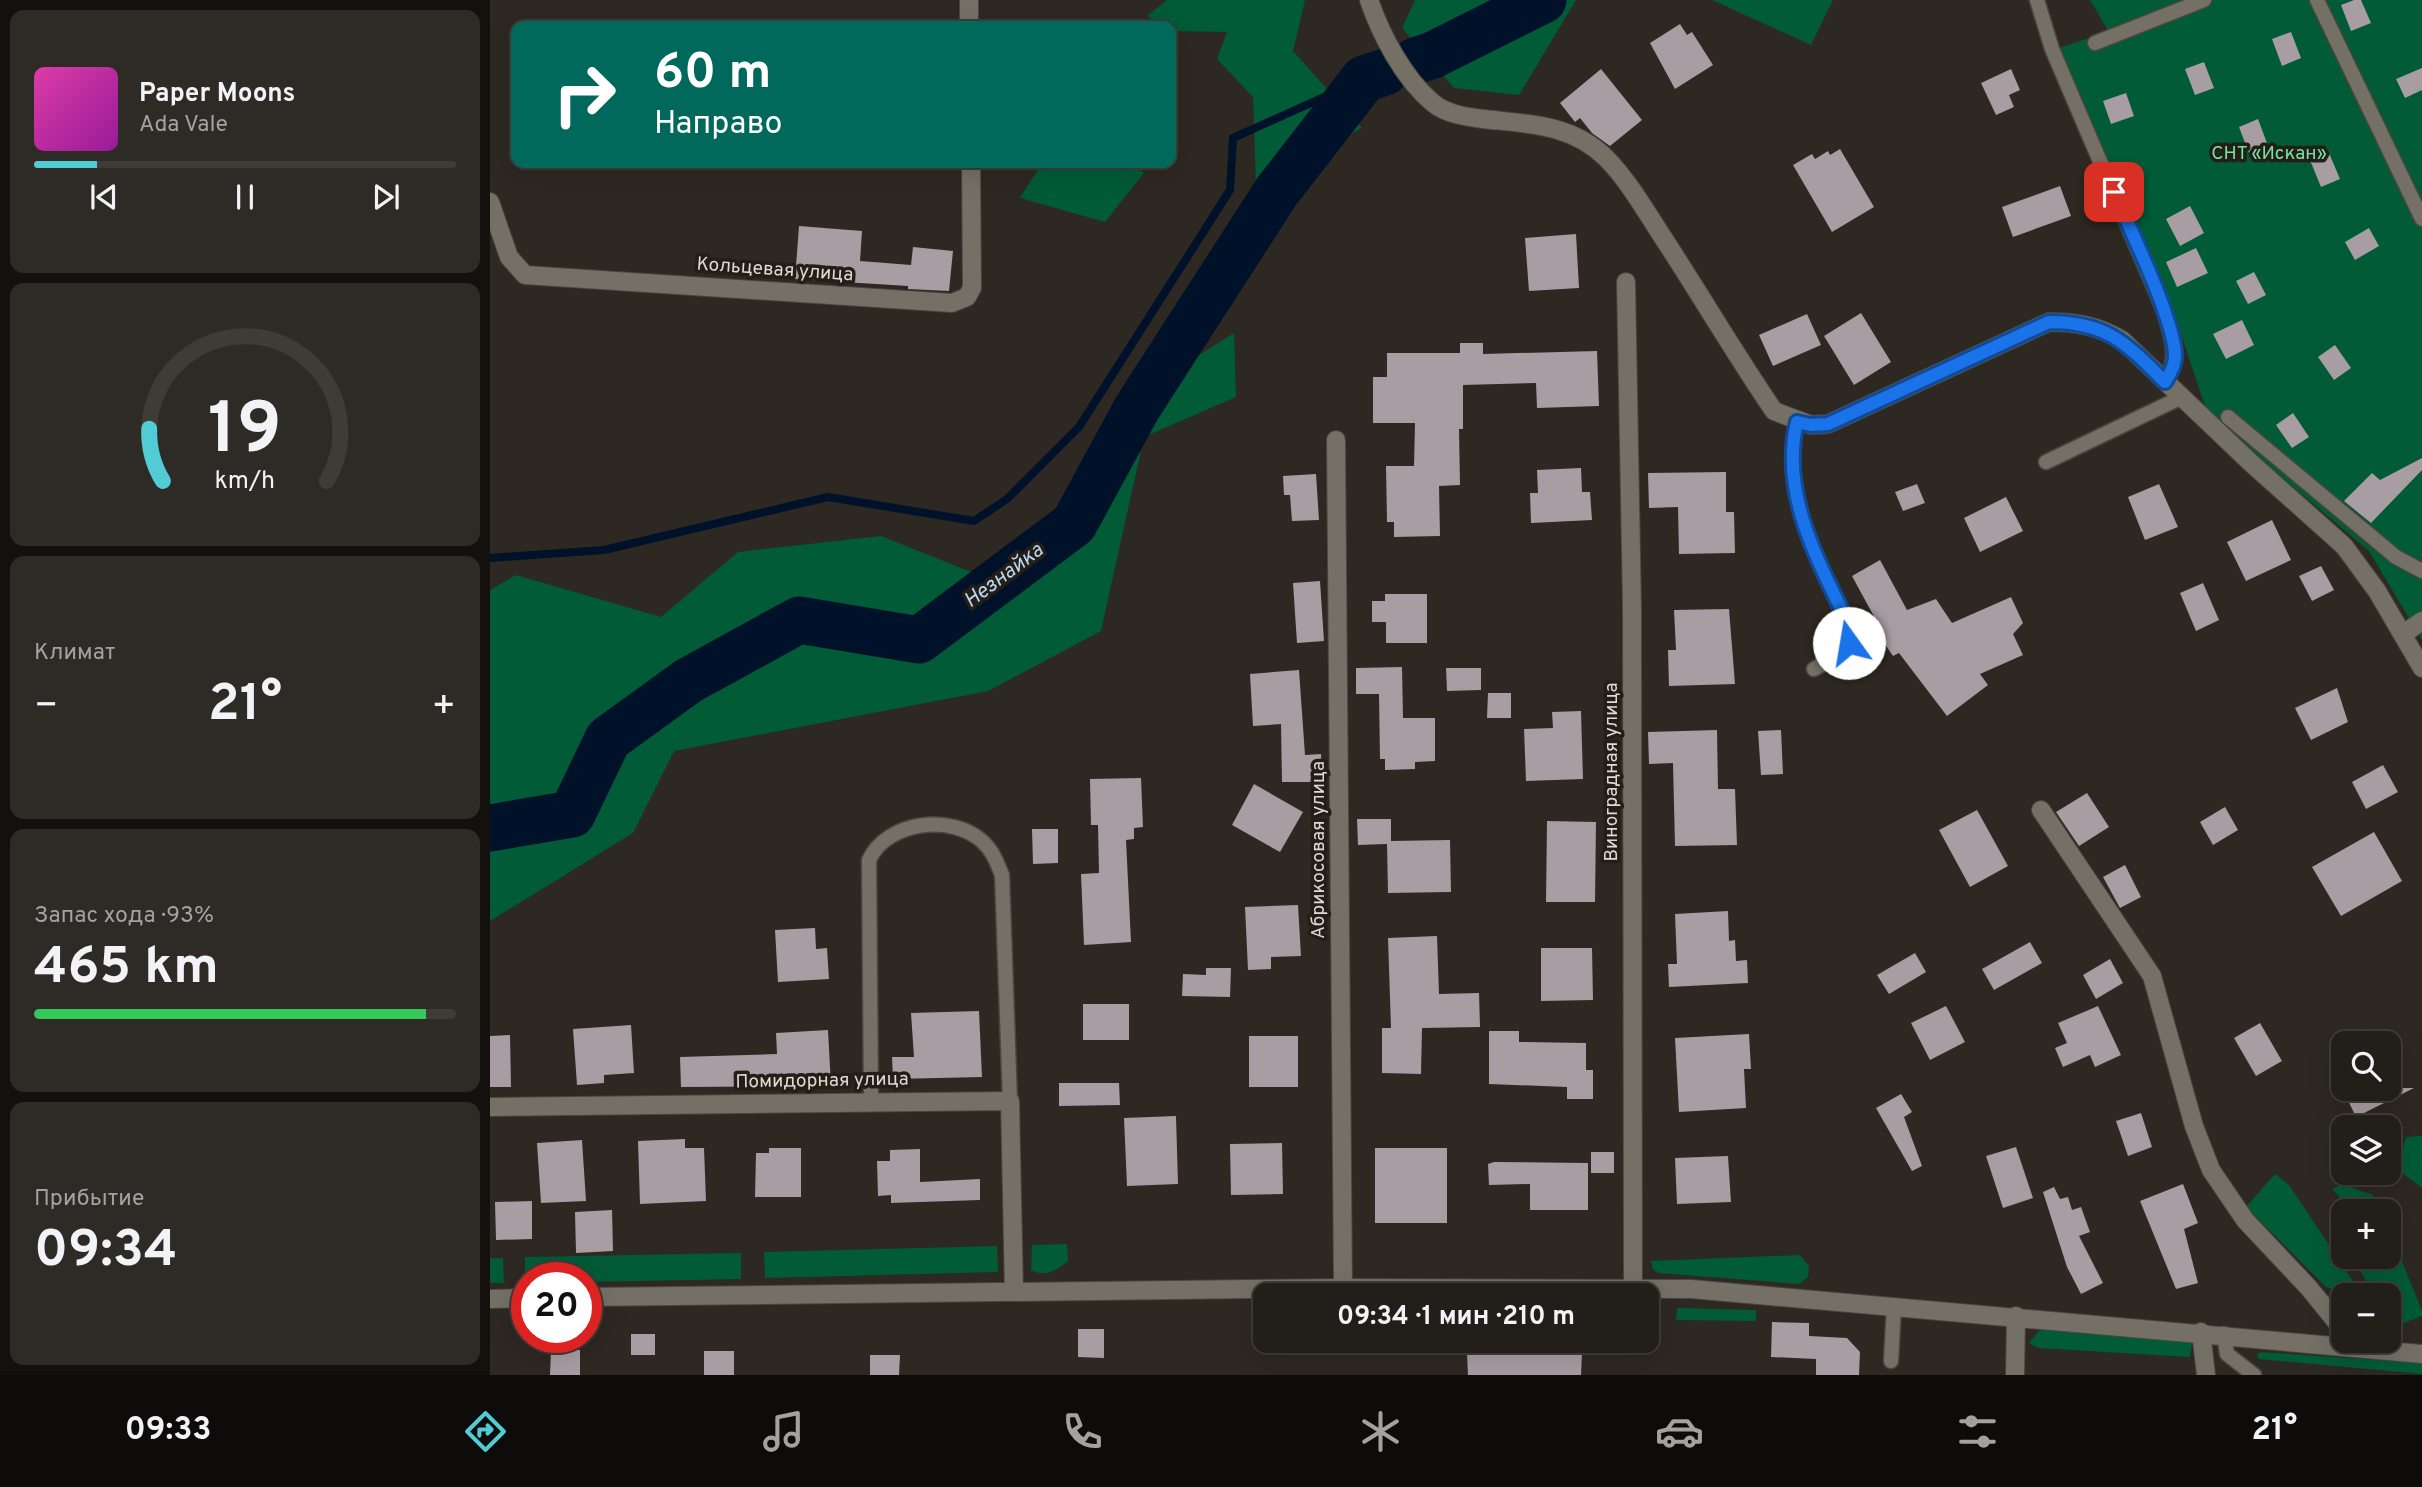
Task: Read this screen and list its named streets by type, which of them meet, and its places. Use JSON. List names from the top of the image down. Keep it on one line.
{"streets":{"street":["Кольцевая улица","Виноградная улица","Абрикосовая улица","Помидорная улица"]},"water":["Незнайка"],"parks":["СНТ «Искан»"],"page":{"turn":["60 m","Направо"],"song":["Paper Moons","Ada Vale"],"tile":["Климат",["Запас хода · 93%","465 km"],["Прибытие","09:34"]],"heat":["−","21°","+"],"map_buttons":["+","−"],"limit":"20","trip":"09:34 · 1 мин · 210 m","tabs":["09:33","21°"],"gauge":["19","km/h"]}}
